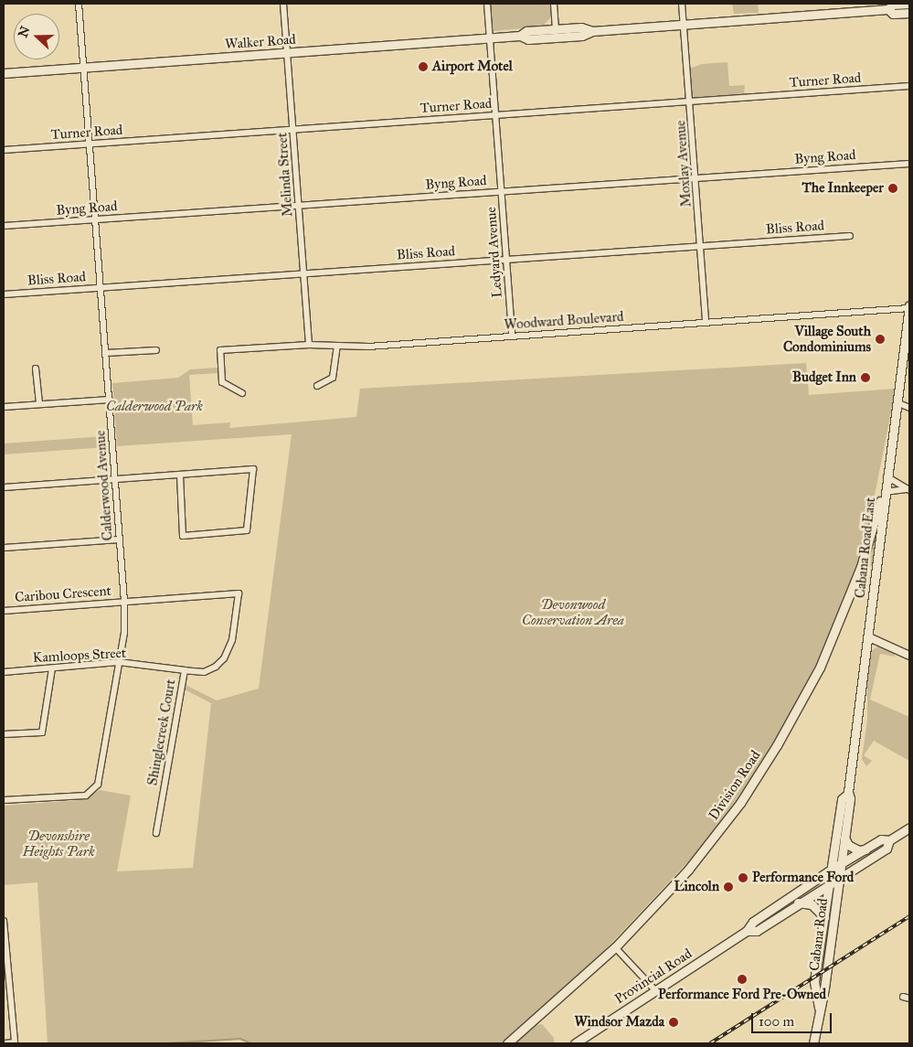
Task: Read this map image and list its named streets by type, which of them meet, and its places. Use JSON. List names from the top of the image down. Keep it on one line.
{"streets":{"main road":["Walker Road","Cabana Road East","Division Road","Cabana Road","Provincial Road"],"street":["Turner Road","Byng Road","Moxlay Avenue","Melinda Street","Bliss Road","Ledyard Avenue","Woodward Boulevard","Calderwood Avenue","Caribou Crescent","Kamloops Street","Shinglecreek Court"]},"crossings":[["Walker Road","Moxlay Avenue"],["Walker Road","Melinda Street"],["Walker Road","Ledyard Avenue"],["Walker Road","Calderwood Avenue"],["Turner Road","Moxlay Avenue"],["Turner Road","Melinda Street"],["Turner Road","Ledyard Avenue"],["Turner Road","Calderwood Avenue"],["Byng Road","Moxlay Avenue"],["Byng Road","Melinda Street"],["Byng Road","Ledyard Avenue"],["Byng Road","Calderwood Avenue"],["Moxlay Avenue","Bliss Road"],["Moxlay Avenue","Woodward Boulevard"],["Melinda Street","Bliss Road"],["Melinda Street","Woodward Boulevard"],["Bliss Road","Ledyard Avenue"],["Bliss Road","Calderwood Avenue"],["Ledyard Avenue","Woodward Boulevard"],["Woodward Boulevard","Cabana Road East"],["Calderwood Avenue","Caribou Crescent"],["Calderwood Avenue","Kamloops Street"],["Calderwood Avenue","Shinglecreek Court"],["Cabana Road East","Division Road"],["Cabana Road East","Cabana Road"],["Cabana Road East","Provincial Road"],["Caribou Crescent","Shinglecreek Court"],["Kamloops Street","Shinglecreek Court"],["Cabana Road","Provincial Road"]],"parks":["Calderwood Park","Devonwood Conservation Area","Devonshire Heights Park"],"places":["Airport Motel","The Innkeeper","Village South Condominiums","Budget Inn","Performance Ford","Lincoln","Performance Ford Pre-Owned","Windsor Mazda"],"scale_bar":"100 m","north":"left"}
